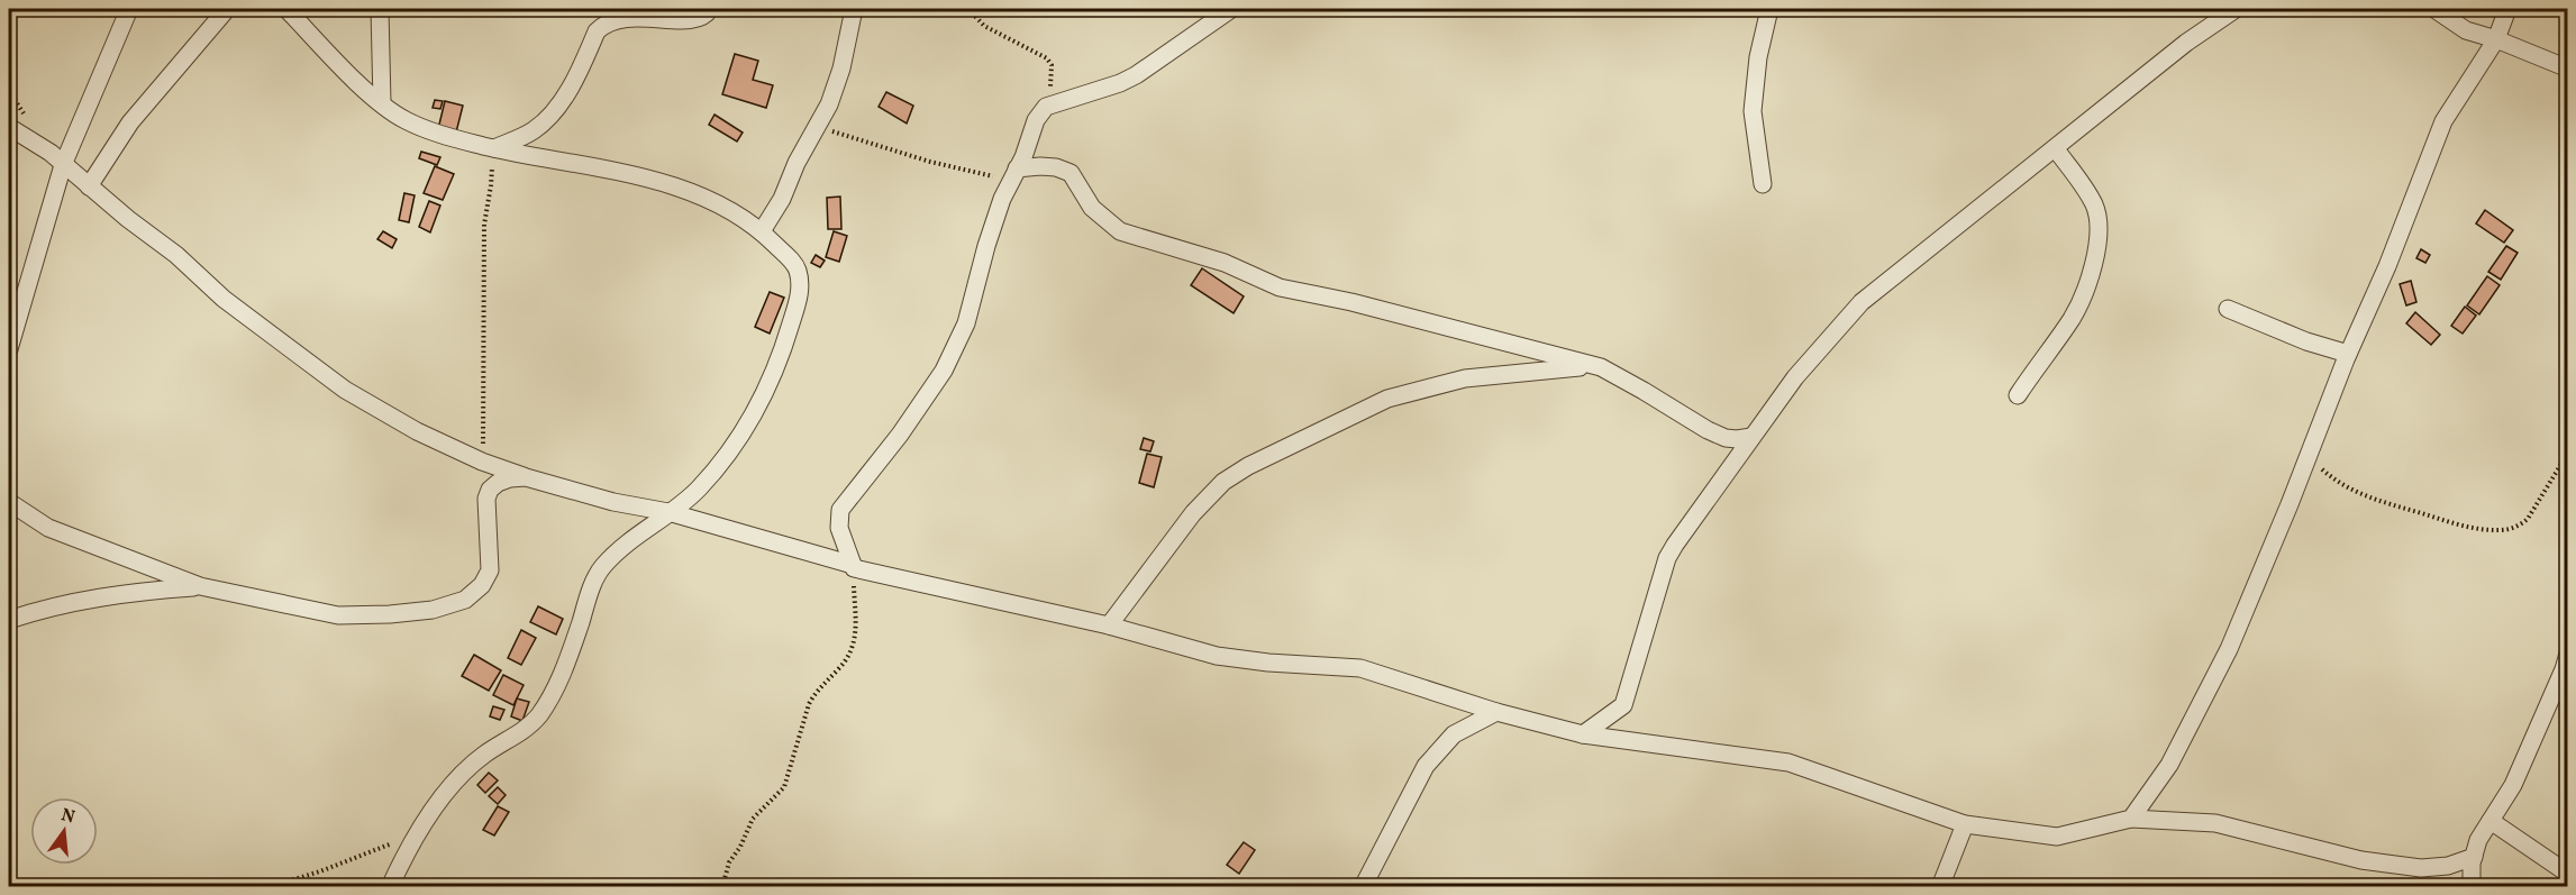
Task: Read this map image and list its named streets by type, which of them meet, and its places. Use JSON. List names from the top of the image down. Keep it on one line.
{"north":"top"}
